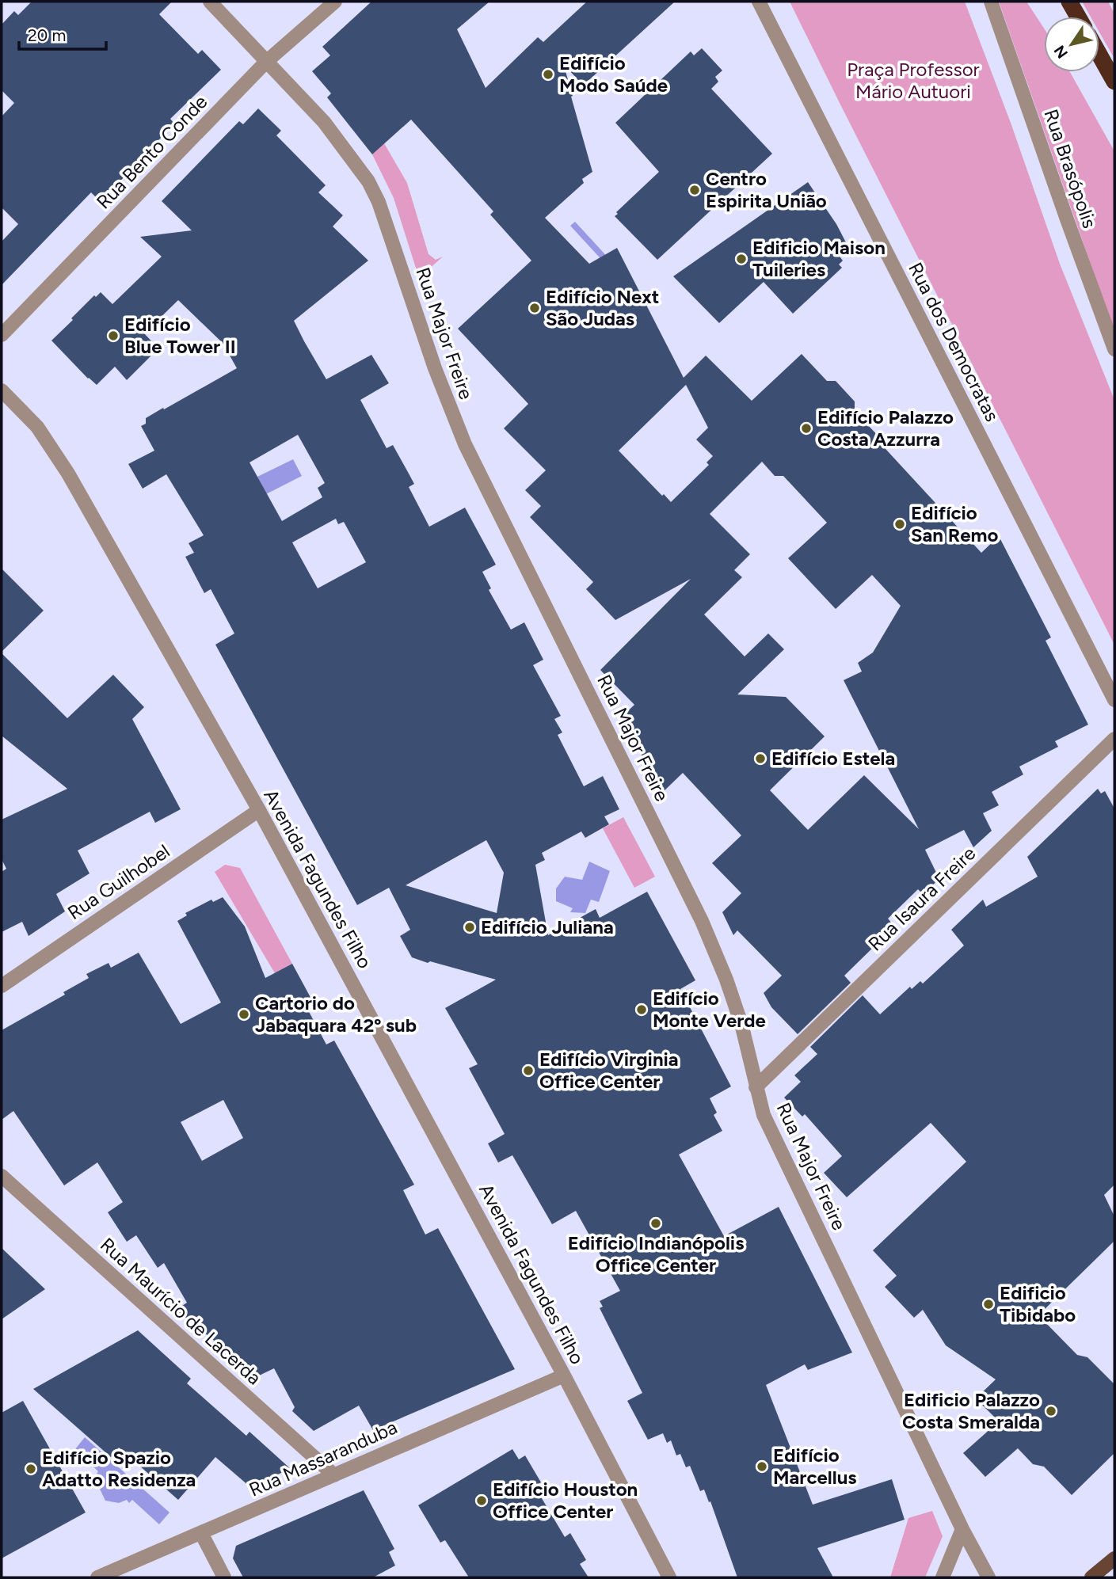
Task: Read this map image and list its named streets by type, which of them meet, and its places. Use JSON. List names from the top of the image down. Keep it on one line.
{"streets":{"street":["Rua Bento Conde","Rua Brasópolis","Rua Major Freire","Rua dos Democratas","Avenida Fagundes Filho","Rua Guilhobel","Rua Isaura Freire","Rua Maurício de Lacerda","Rua Massaranduba"]},"crossings":[["Rua Bento Conde","Rua Major Freire"],["Rua Major Freire","Rua Isaura Freire"],["Avenida Fagundes Filho","Rua Guilhobel"],["Avenida Fagundes Filho","Rua Massaranduba"],["Rua Maurício de Lacerda","Rua Massaranduba"]],"parks":["Praça Professor Mário Autuori"],"places":["Edifício Modo Saúde","Centro Espirita União","Edificio Maison Tuileries","Edifício Next São Judas","Edifício Blue Tower II","Edifício Palazzo Costa Azzurra","Edifício San Remo","Edifício Estela","Edifício Juliana","Edifício Monte Verde","Cartorio do Jabaquara 42º sub","Edifício Virginia Office Center","Edifício Indianópolis Office Center","Edificio Tibidabo","Edificio Palazzo Costa Smeralda","Edifício Marcellus","Edifício Spazio Adatto Residenza","Edifício Houston Office Center"],"scale_bar":"20 m","north":"bottom left"}
